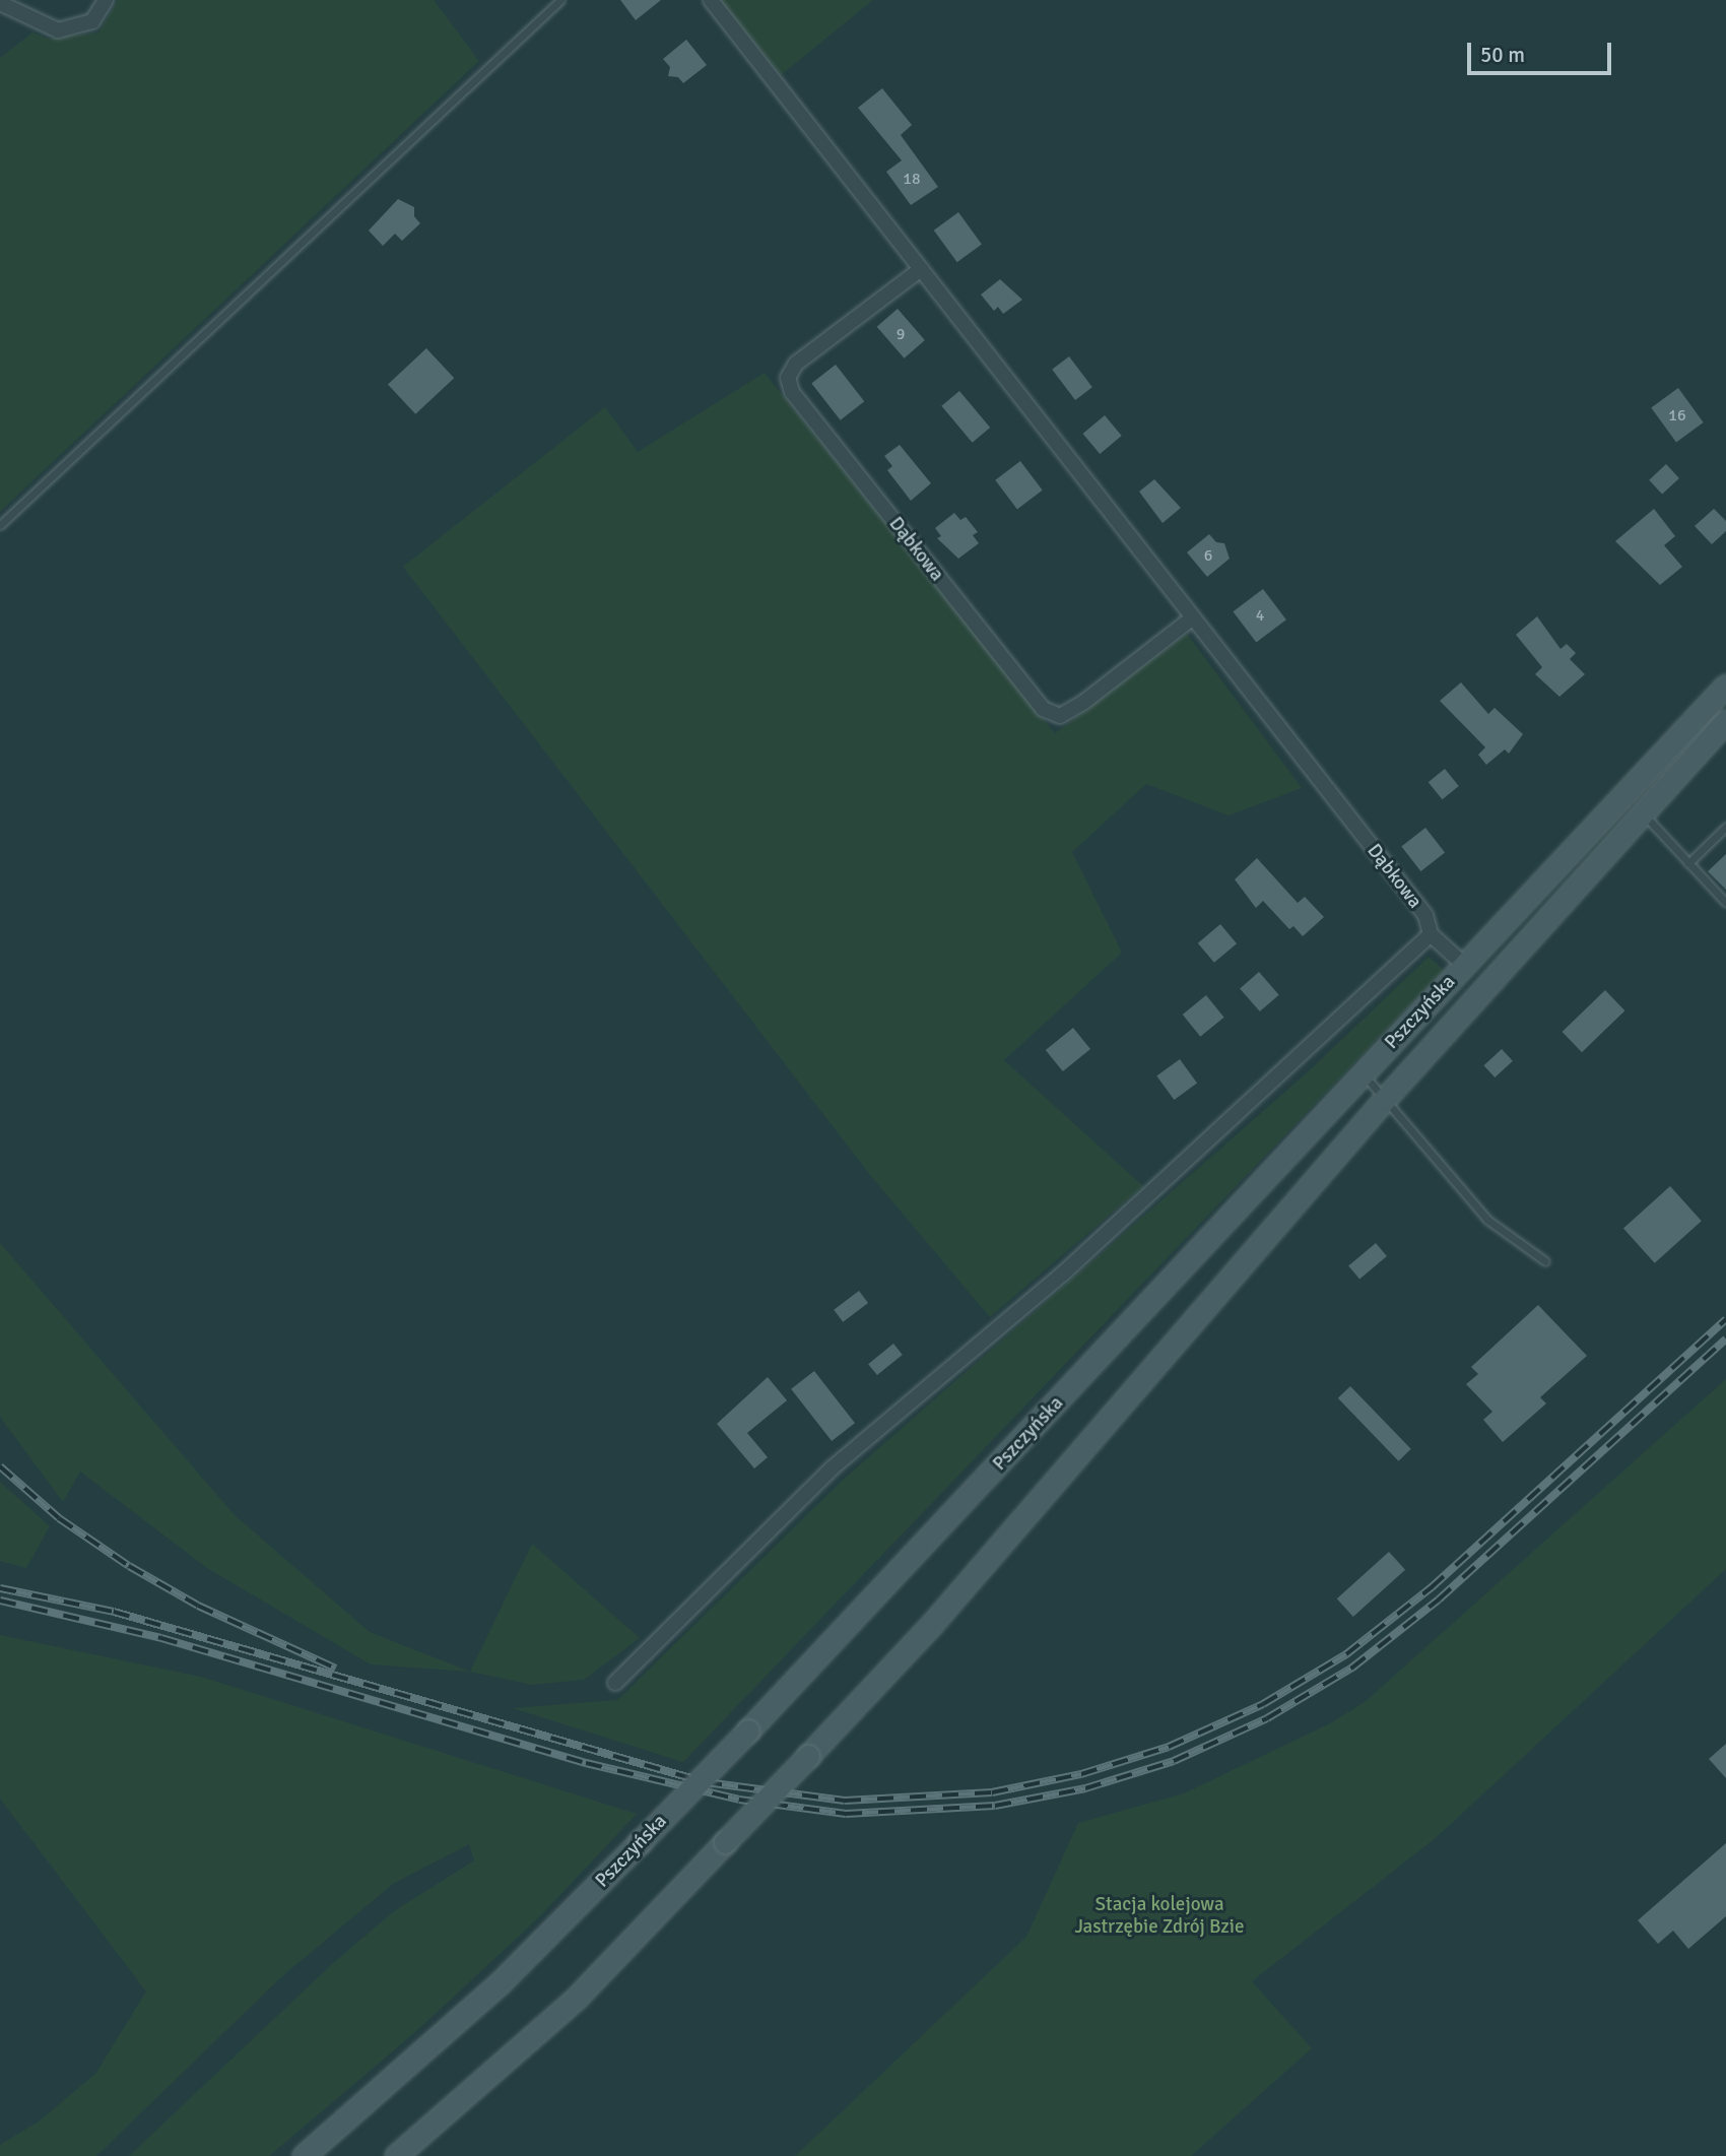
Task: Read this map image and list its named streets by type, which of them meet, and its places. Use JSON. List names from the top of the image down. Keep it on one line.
{"streets":{"main road":["Pszczyńska"],"street":["Dąbkowa"]},"crossings":[["Dąbkowa","Pszczyńska"]],"parks":["Stacja kolejowa Jastrzębie Zdrój Bzie"],"house_numbers":["18","9","16","6","4"],"scale_bar":"50 m"}
